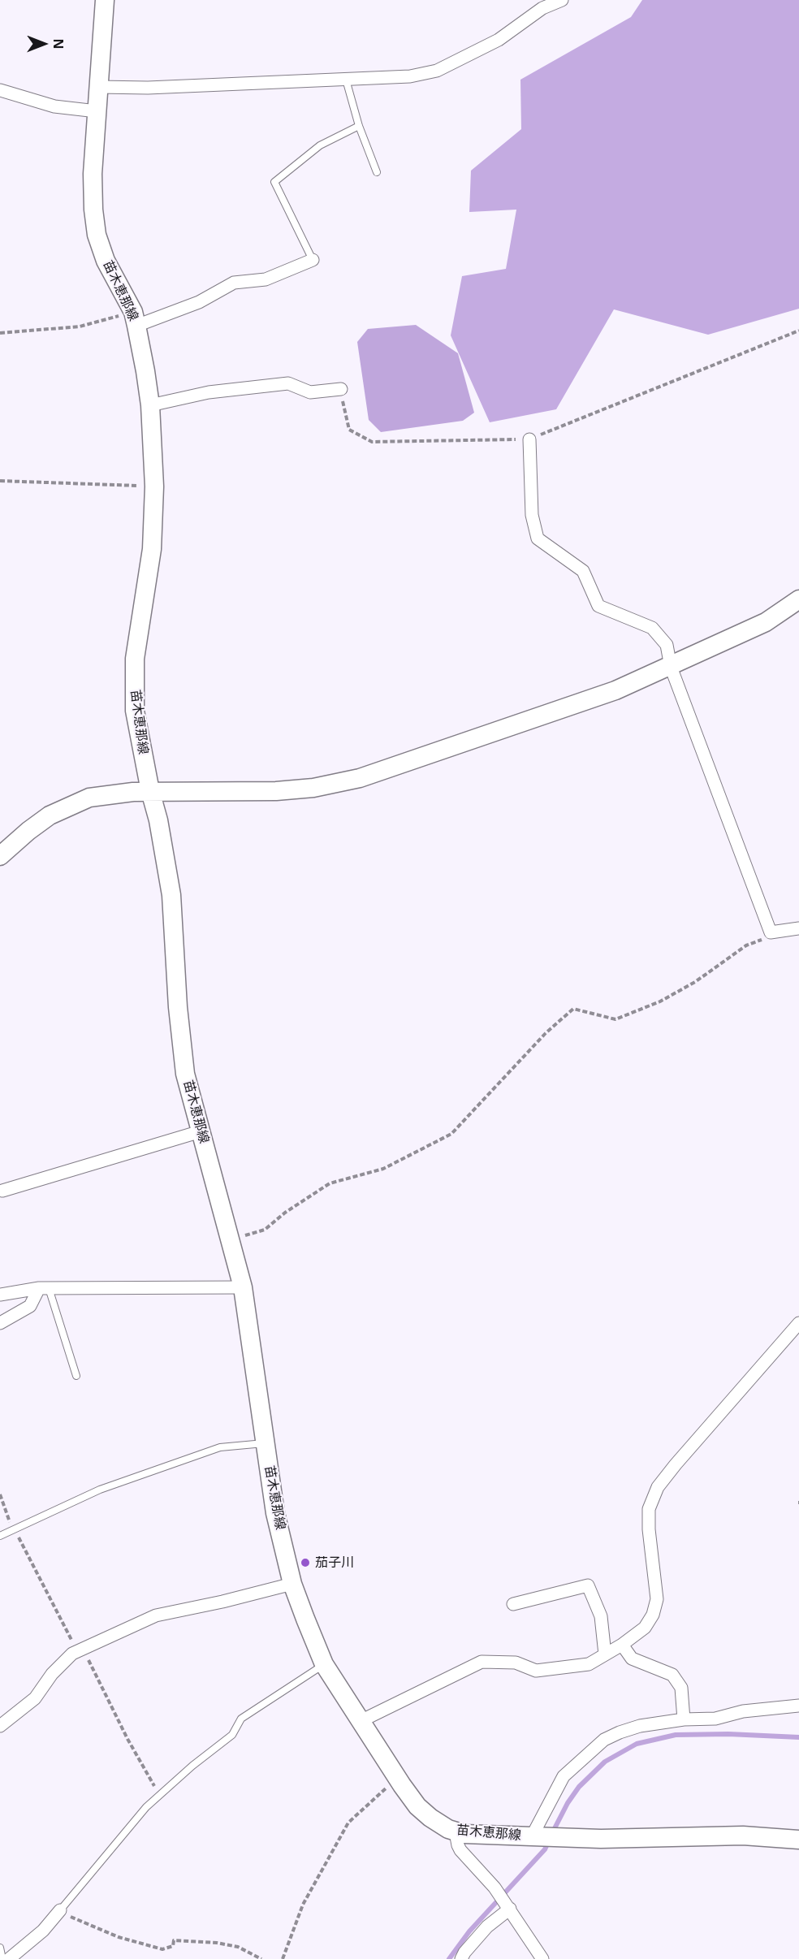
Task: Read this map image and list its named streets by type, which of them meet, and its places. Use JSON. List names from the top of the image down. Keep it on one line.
{"streets":{"main road":["苗木恵那線"]},"places":["茄子川"],"north":"right"}
